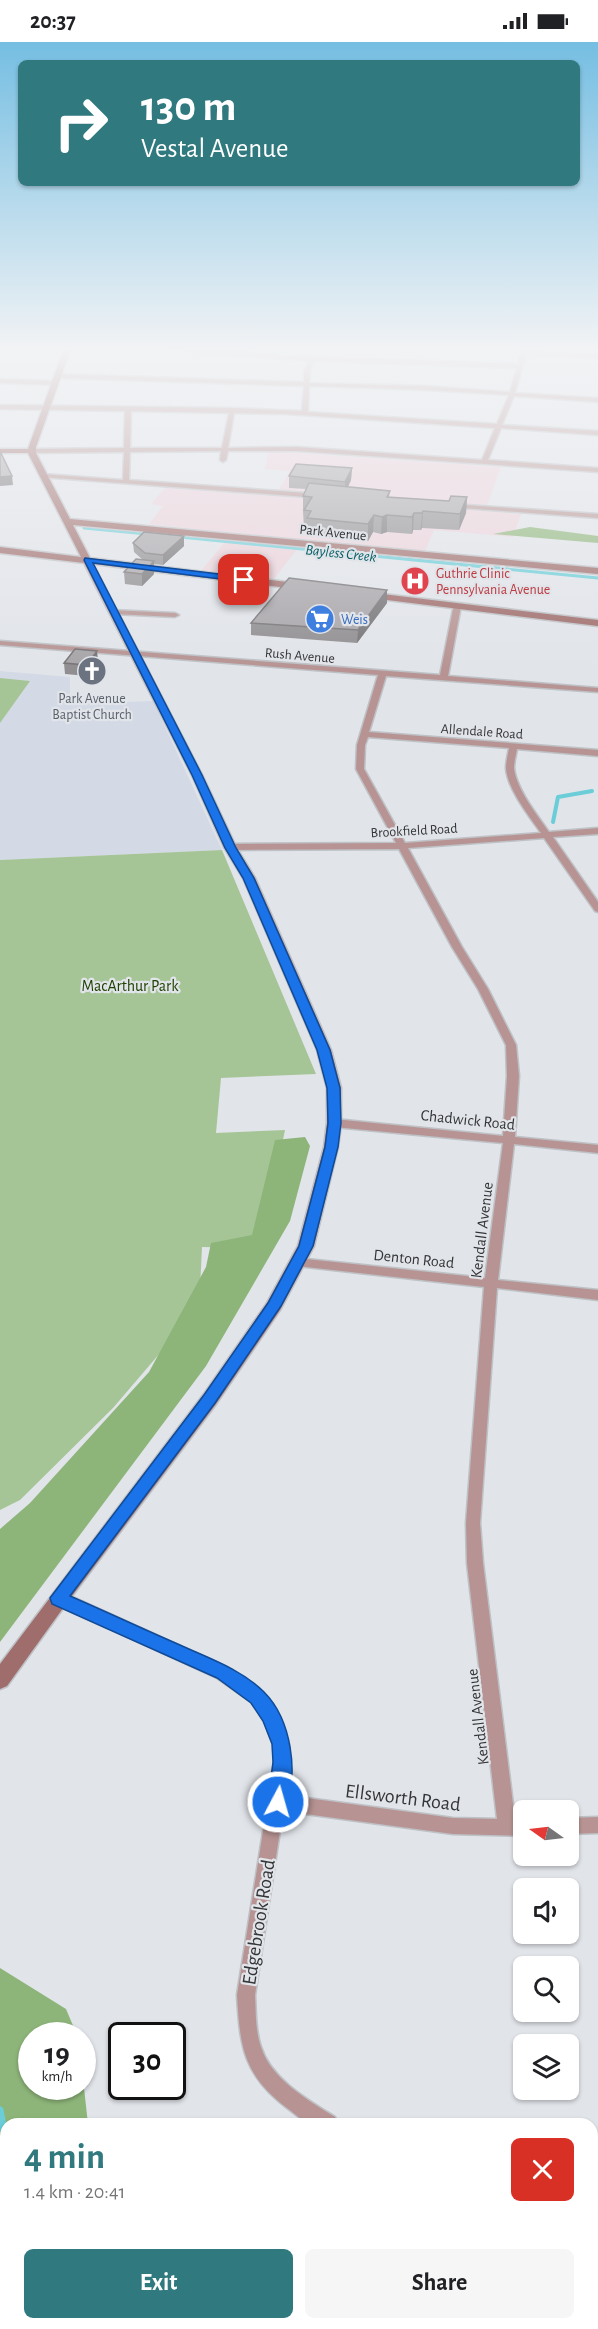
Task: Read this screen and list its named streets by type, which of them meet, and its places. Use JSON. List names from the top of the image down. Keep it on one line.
{"streets":{"street":["Park Avenue","Rush Avenue","Allendale Road","Brookfield Road","Chadwick Road","Kendall Avenue","Denton Road","Ellsworth Road","Edgebrook Road"]},"crossings":[["Rush Avenue","Kendall Avenue"],["Allendale Road","Kendall Avenue"],["Brookfield Road","Kendall Avenue"],["Chadwick Road","Kendall Avenue"],["Kendall Avenue","Denton Road"],["Ellsworth Road","Edgebrook Road"]],"water":["Bayless Creek"],"parks":["MacArthur Park"],"places":{"hospital":["Guthrie Clinic Pennsylvania Avenue"],"supermarket":["Weis"],"church":["Park Avenue Baptist Church"]},"north":"left","page":{"status":"20:37","turn":["130 m","Vestal Avenue"],"speed":"19 km/h","limit":"30","heading":["4 min","1.4 km · 20:41"],"buttons":["Exit","Share"]}}
